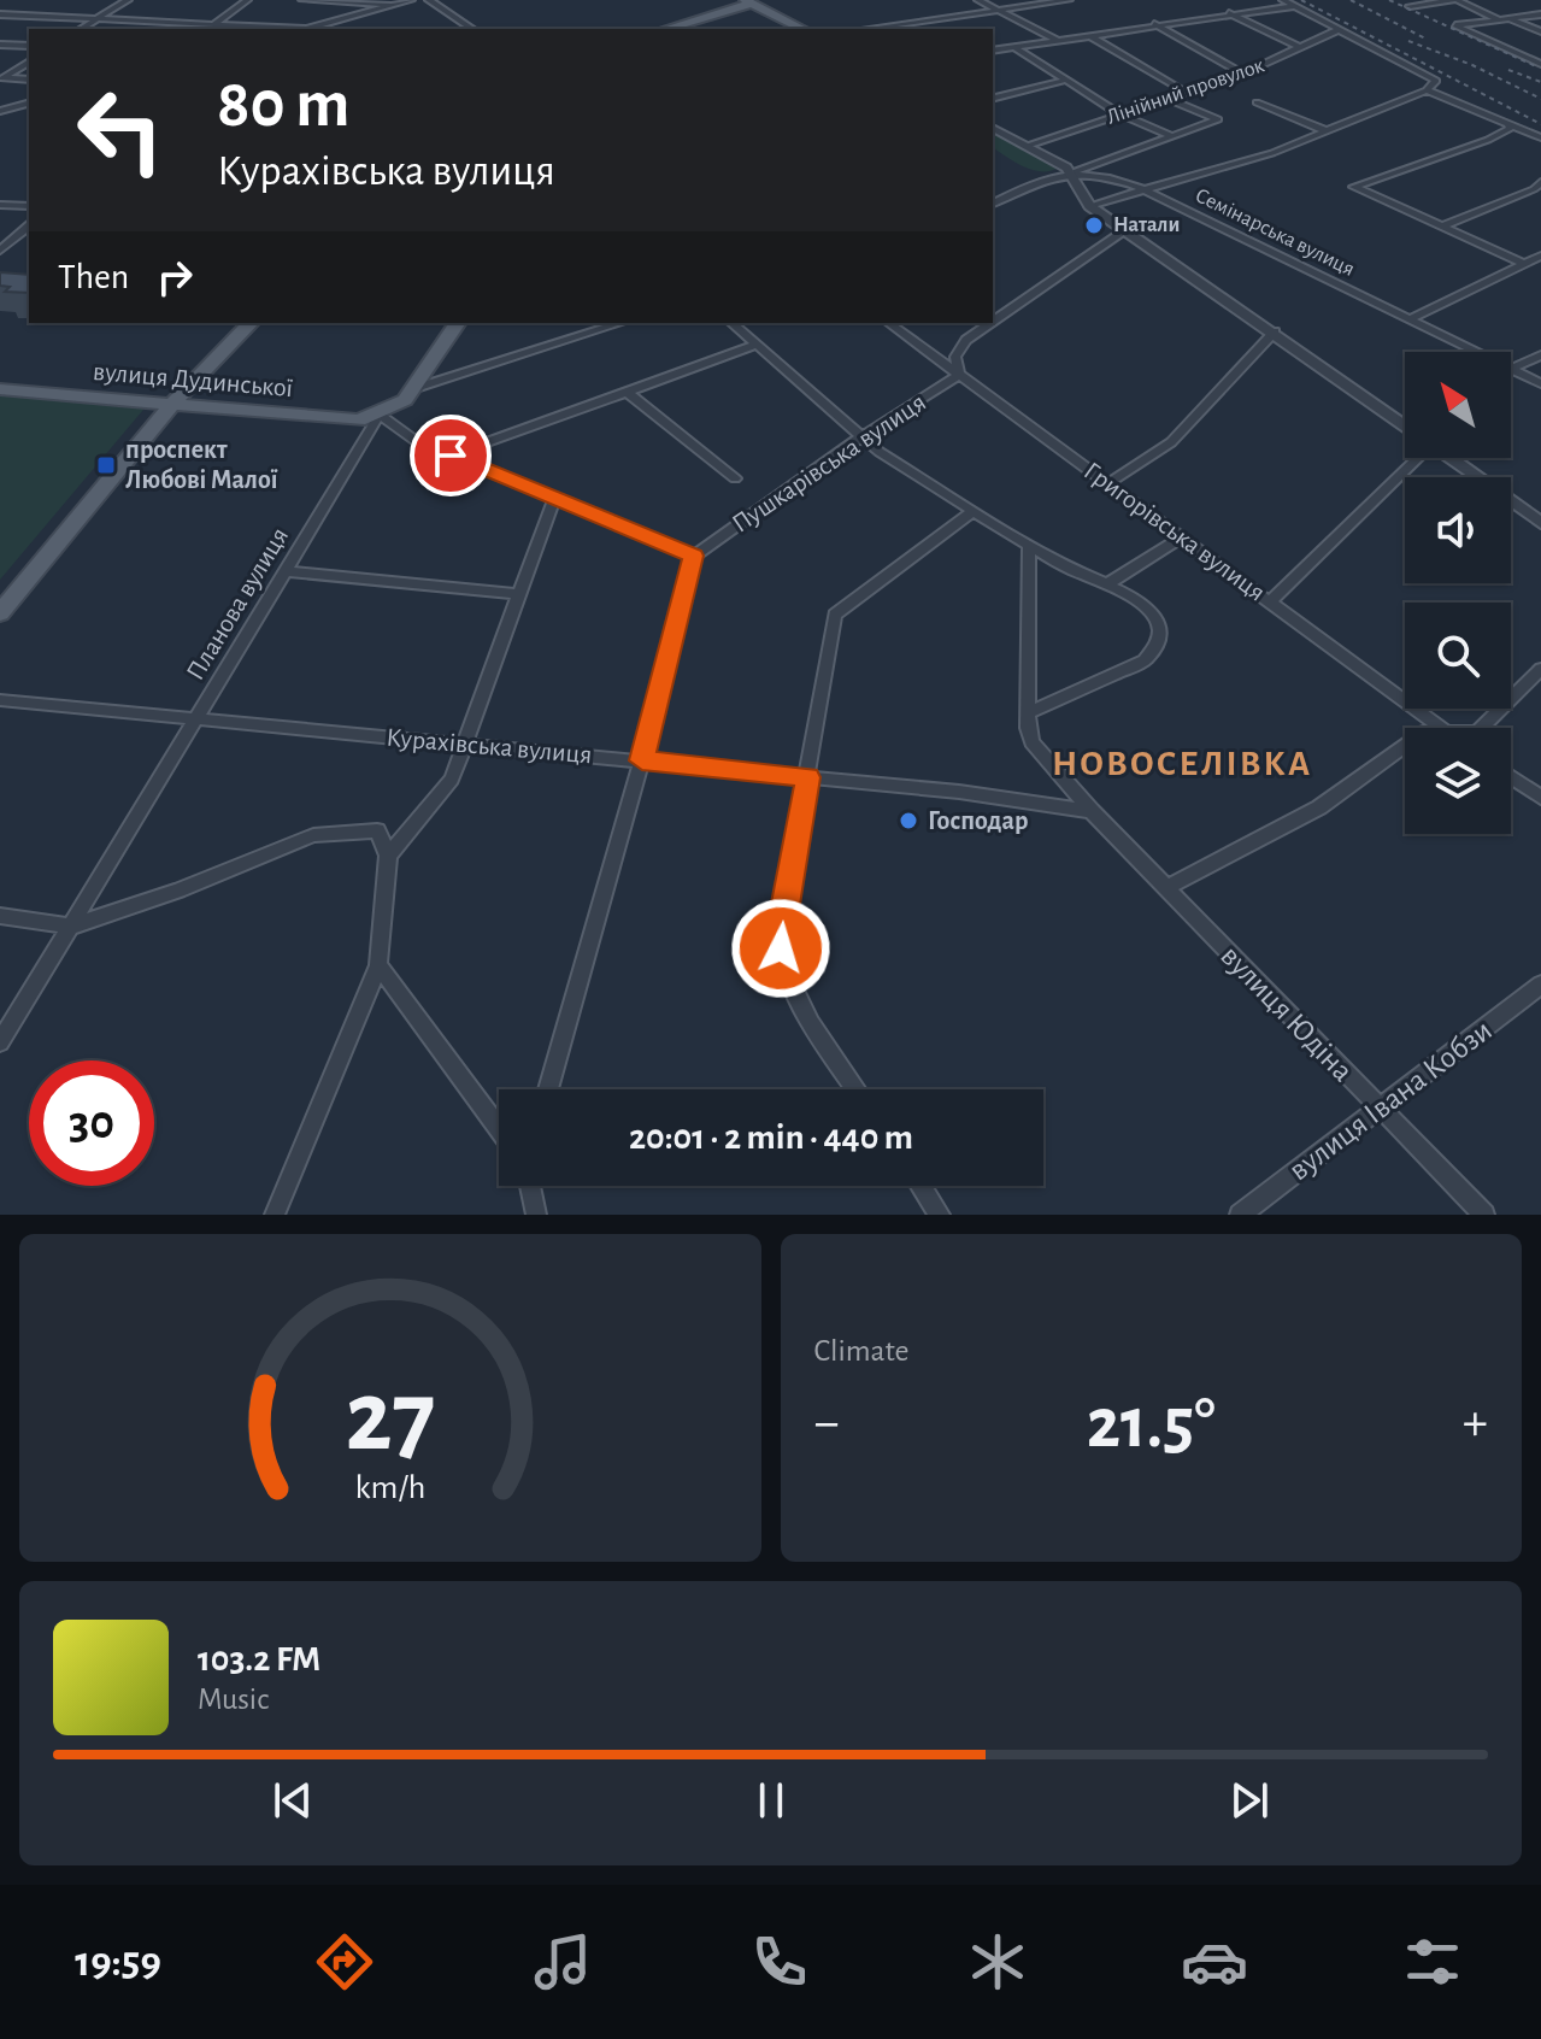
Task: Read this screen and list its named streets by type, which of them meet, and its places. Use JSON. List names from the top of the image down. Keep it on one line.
{"streets":{"main road":["вулиця Дудинської","Планова вулиця"],"street":["Лінійний провулок","Семінарська вулиця","Пушкарівська вулиця","Григорівська вулиця","Курахівська вулиця","вулиця Юдіна","вулиця Івана Кобзи"]},"crossings":[["Лінійний провулок","Семінарська вулиця"],["вулиця Дудинської","Планова вулиця"],["Пушкарівська вулиця","Григорівська вулиця"],["Планова вулиця","Курахівська вулиця"],["Курахівська вулиця","вулиця Юдіна"],["вулиця Юдіна","вулиця Івана Кобзи"]],"districts":["НОВОСЕЛІВКА"],"places":{"other":["Натали","Господар"],"transit":["проспект Любові Малої"]},"north":"top left","page":{"turn":["80 m","Курахівська вулиця"],"then":"Then","limit":"30","trip":"20:01 · 2 min · 440 m","tile":"Climate","heat":["−","21.5°","+"],"song":["103.2 FM","Music"],"tabs":"19:59","gauge":["27","km/h"]}}
